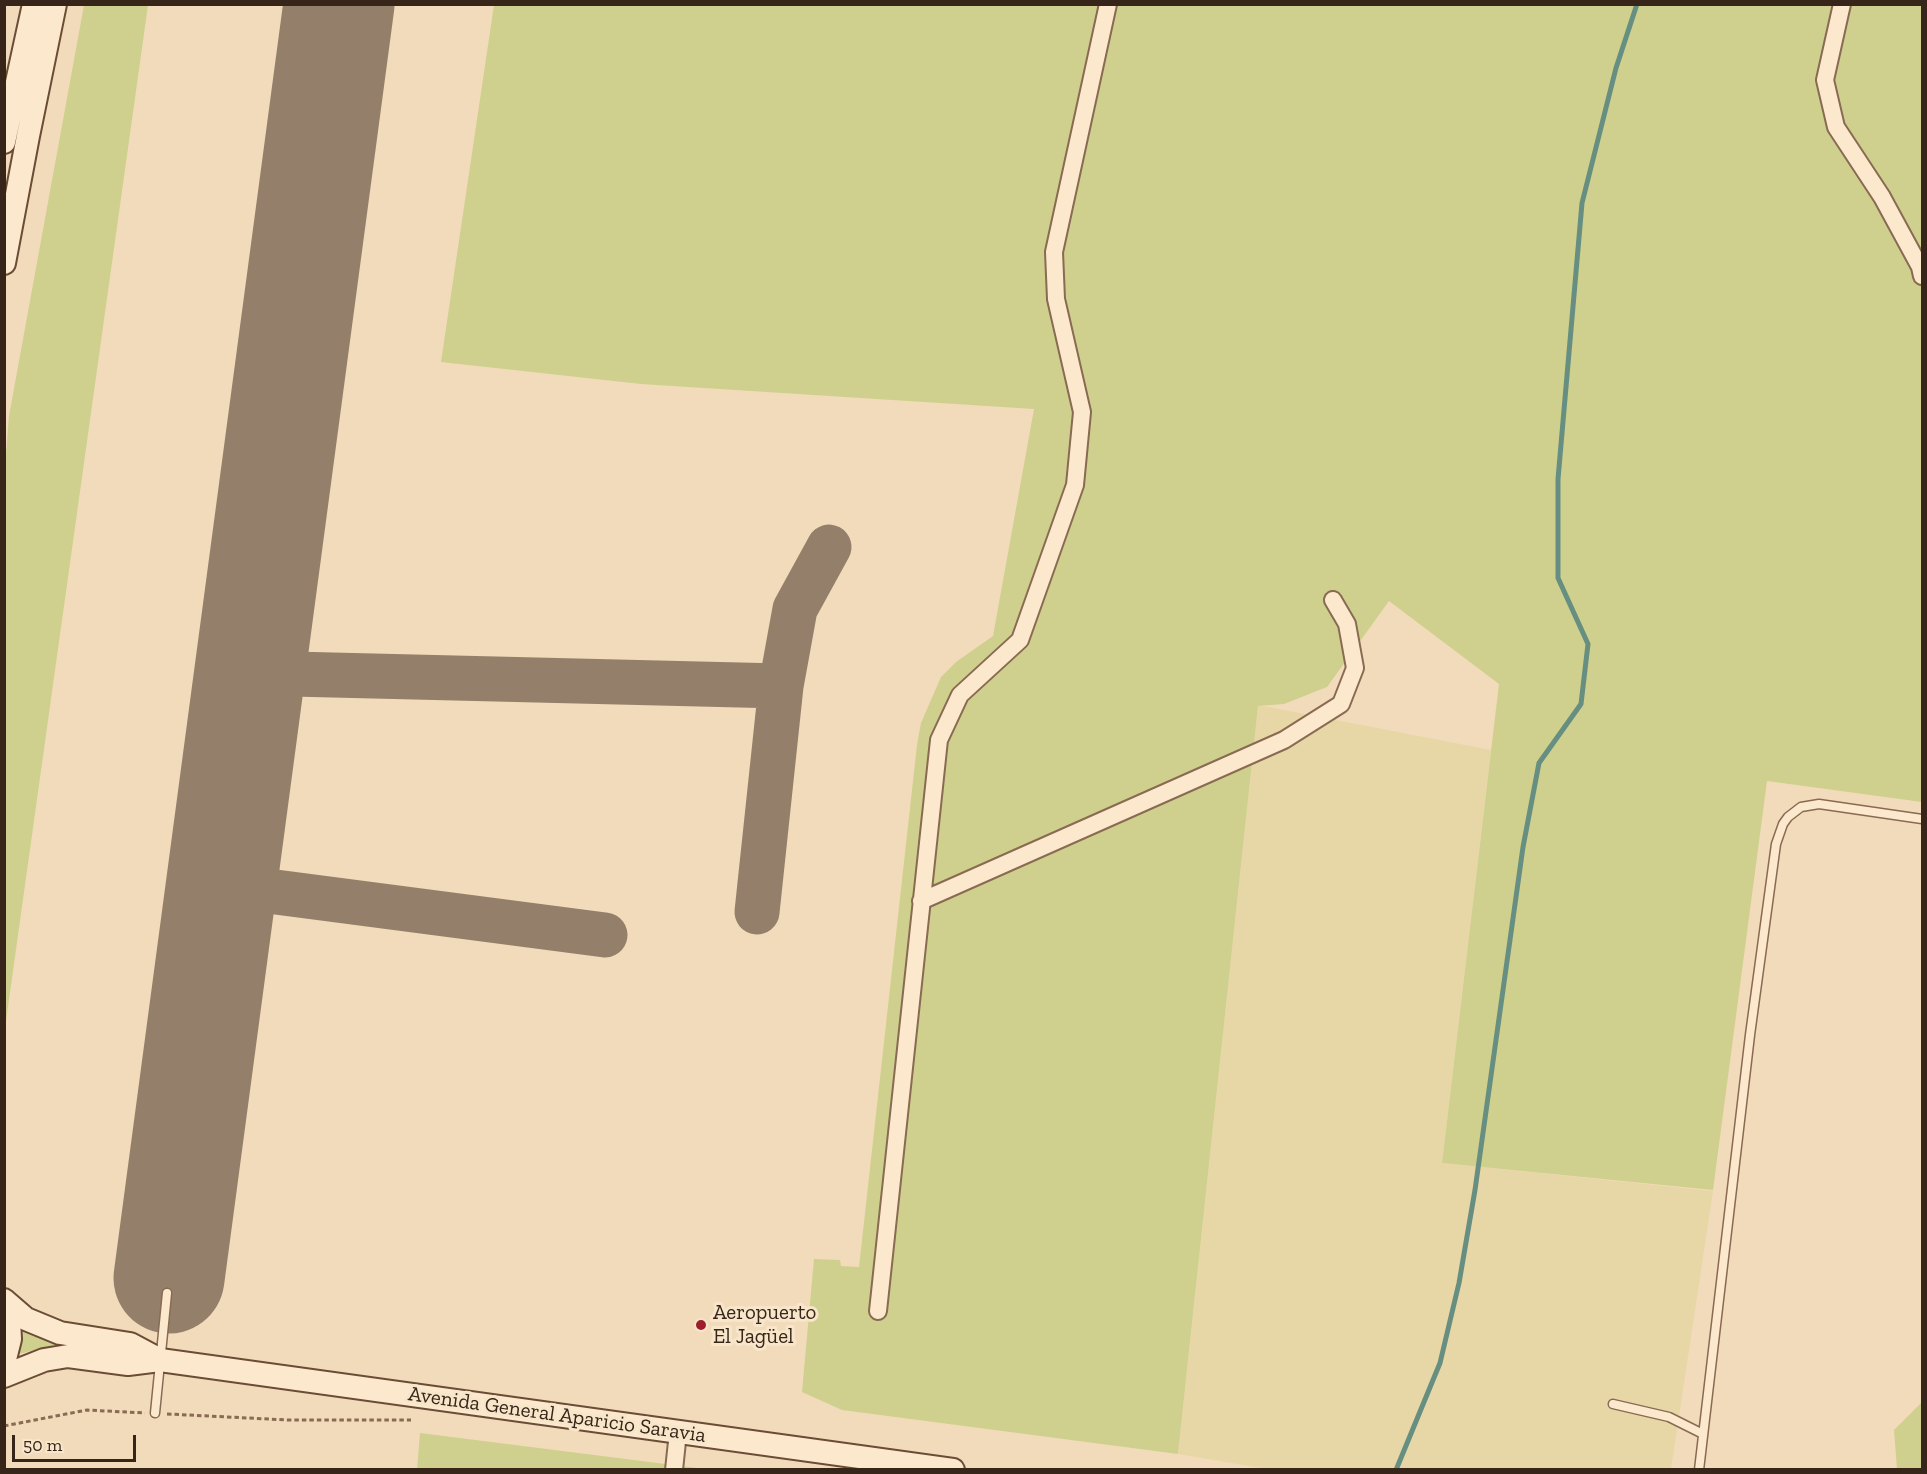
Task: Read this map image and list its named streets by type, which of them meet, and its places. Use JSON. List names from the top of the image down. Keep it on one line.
{"streets":{"main road":["Avenida General Aparicio Saravia"]},"places":["Aeropuerto El Jagüel"],"scale_bar":"50 m"}
